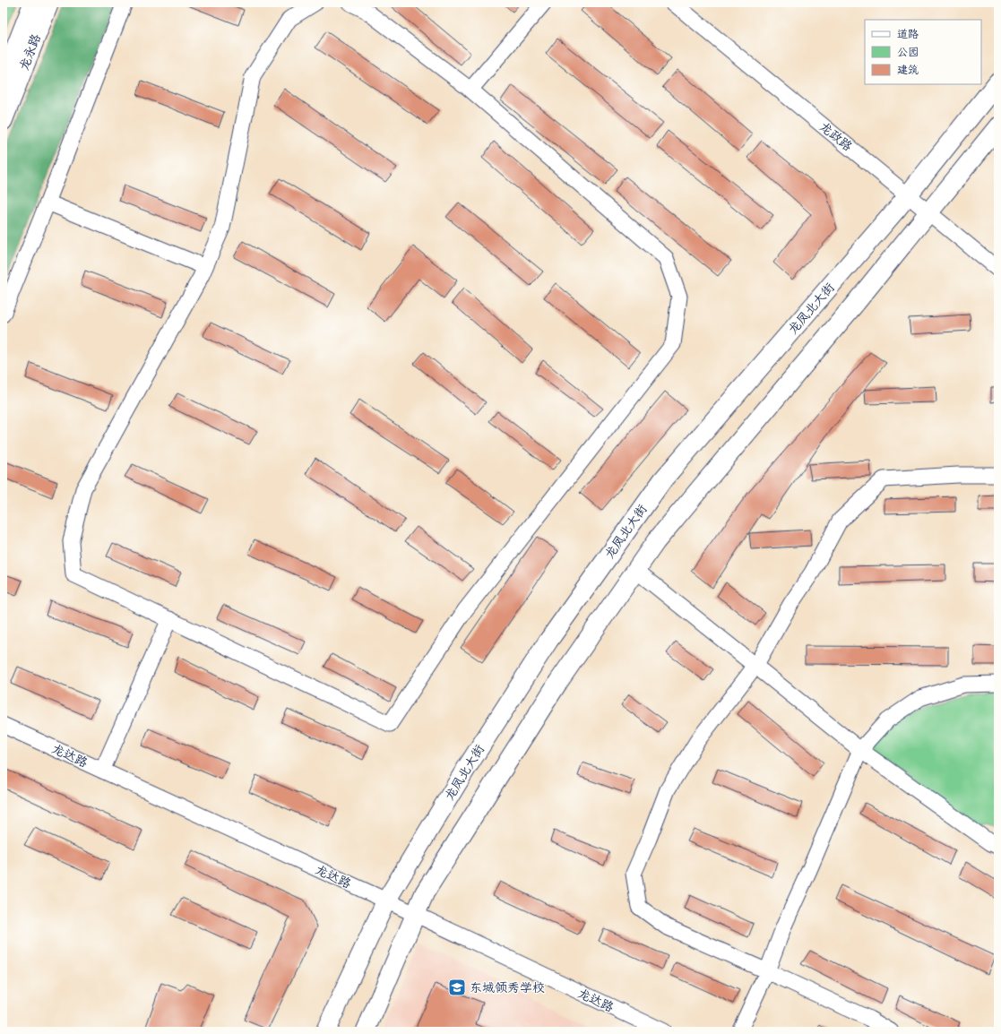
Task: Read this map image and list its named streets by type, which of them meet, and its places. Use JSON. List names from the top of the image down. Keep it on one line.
{"streets":{"main road":["龙永路","龙凤北大街"],"street":["龙政路","龙达路"]},"crossings":[["龙政路","龙凤北大街"],["龙凤北大街","龙达路"]],"places":{"school or university":["东城领秀学校"]},"legend":["道路","公园","建筑"]}
